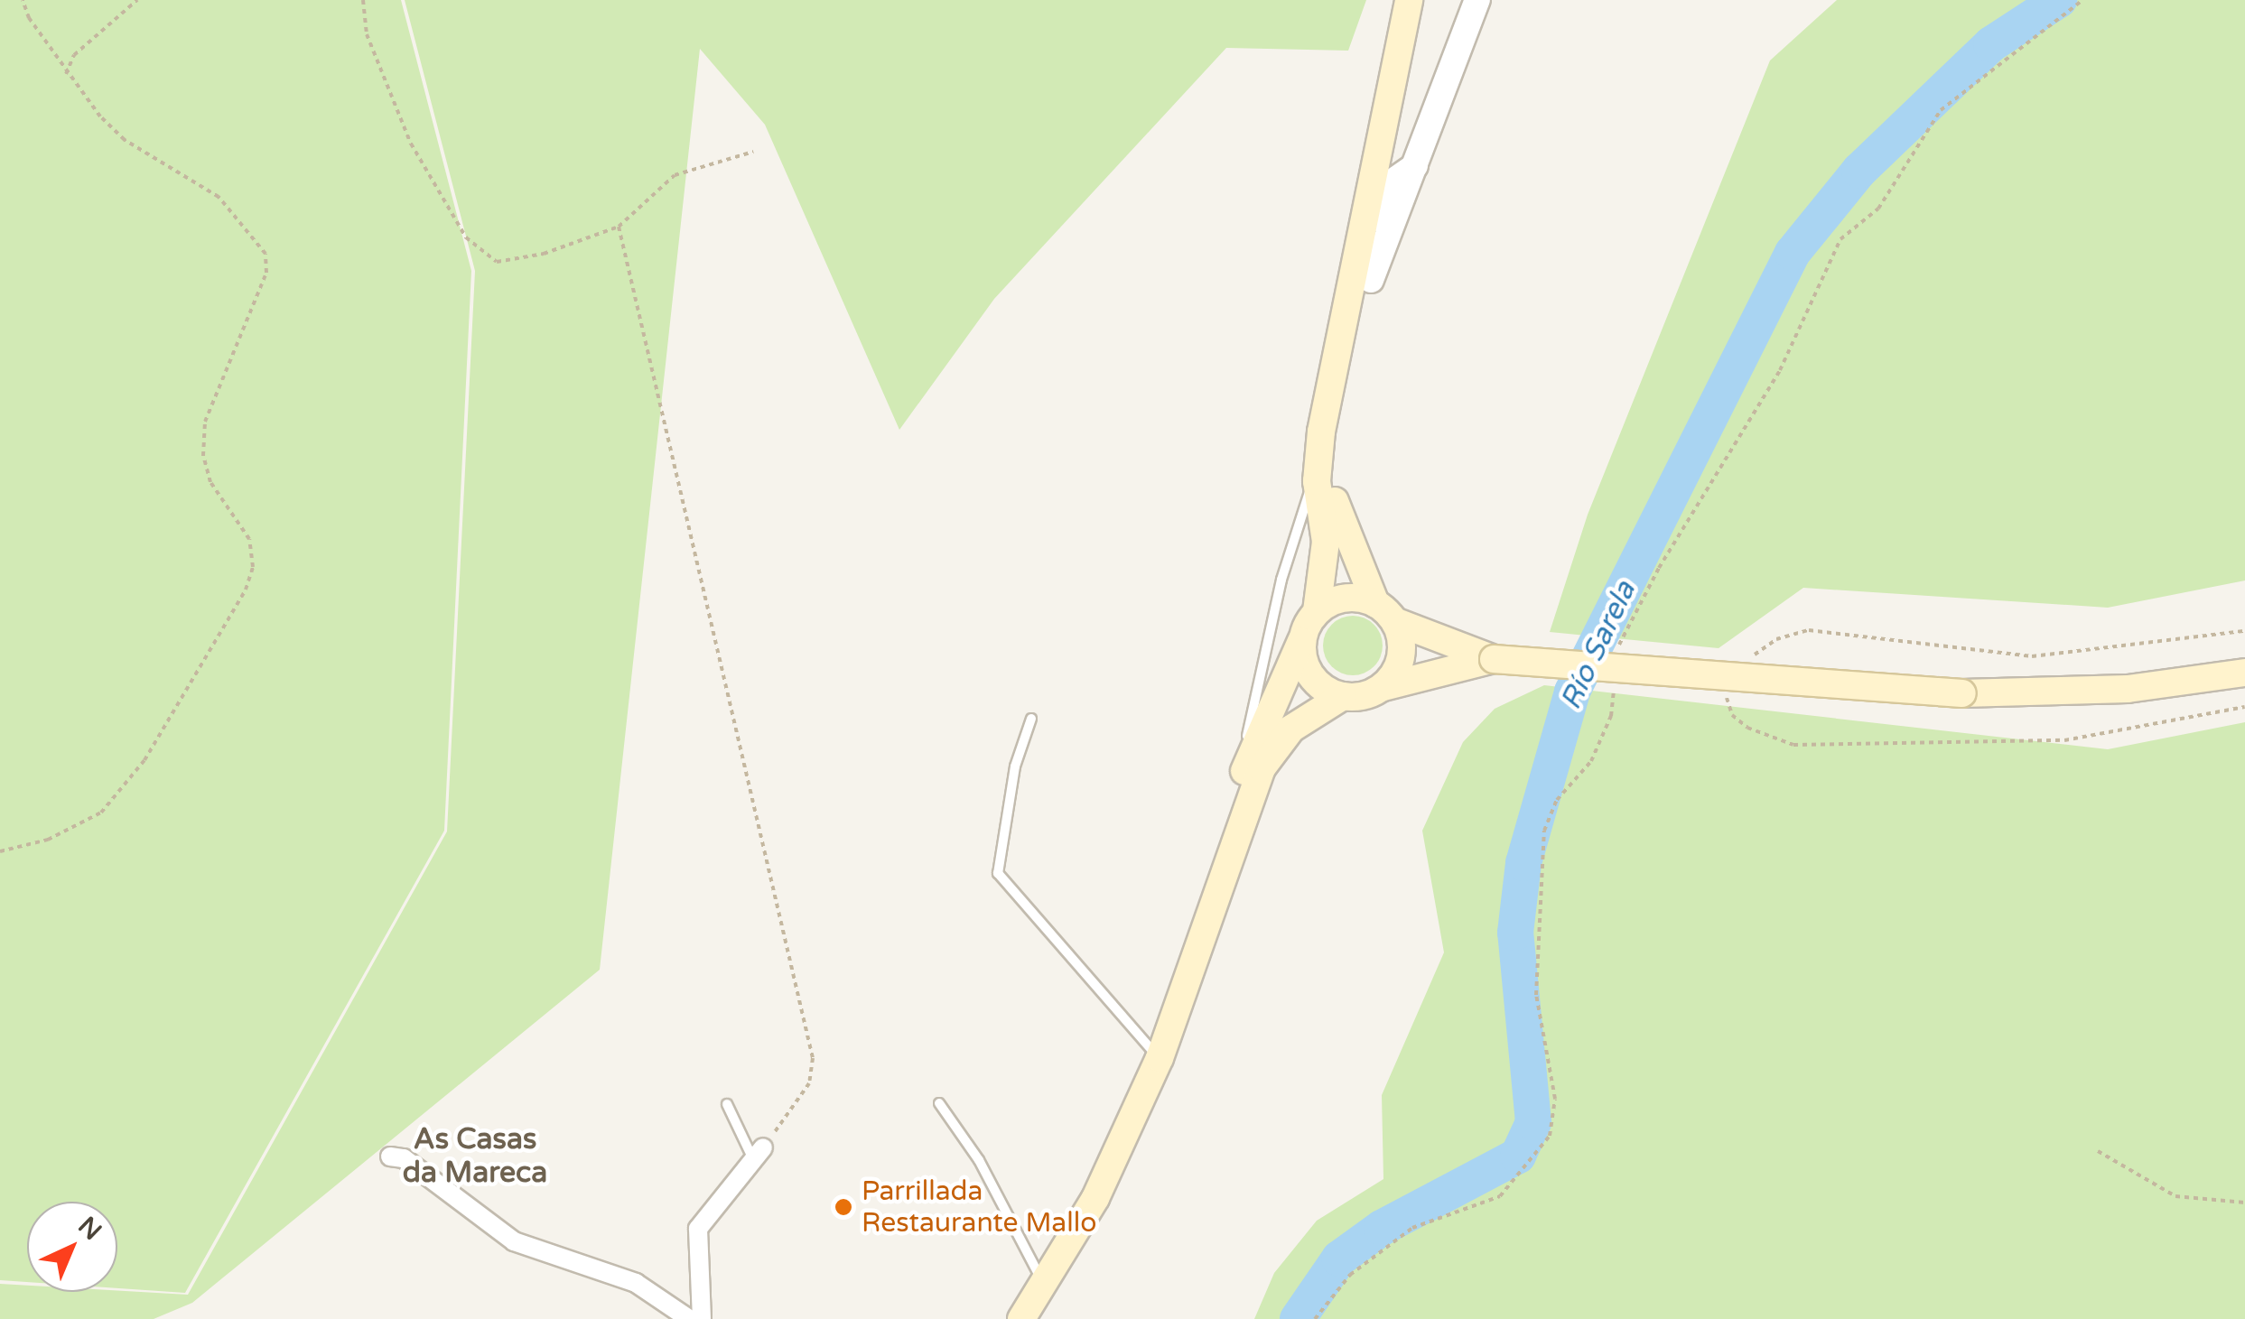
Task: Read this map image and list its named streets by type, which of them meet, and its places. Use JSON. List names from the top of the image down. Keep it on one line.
{"districts":["As Casas da Mareca"],"water":["Río Sarela"],"places":["Parrillada Restaurante Mallo"],"north":"top right"}
